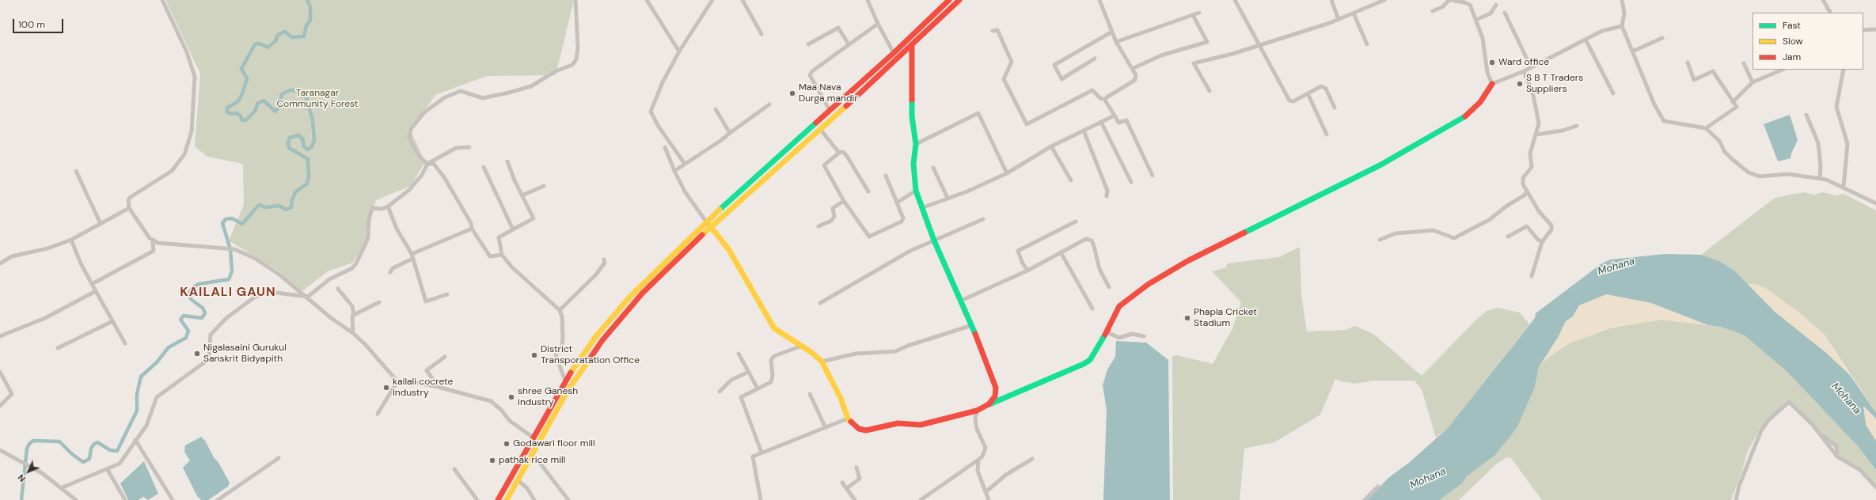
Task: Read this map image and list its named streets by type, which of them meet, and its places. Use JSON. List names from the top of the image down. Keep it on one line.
{"districts":["KAILALI GAUN"],"water":["Mohana"],"parks":["Taranagar Community Forest"],"places":["Ward office","S B T Traders Suppliers","Maa Nava Durga mandir","Phapla Cricket Stadium","Nigalasaini Gurukul Sanskrit Bidyapith","District Transporatation Office","kailali cocrete Industry","shree Ganesh industry","Godawari floor mill","pathak rice mill"],"legend":["Fast","Slow","Jam"],"scale_bar":"100 m","north":"bottom left"}
